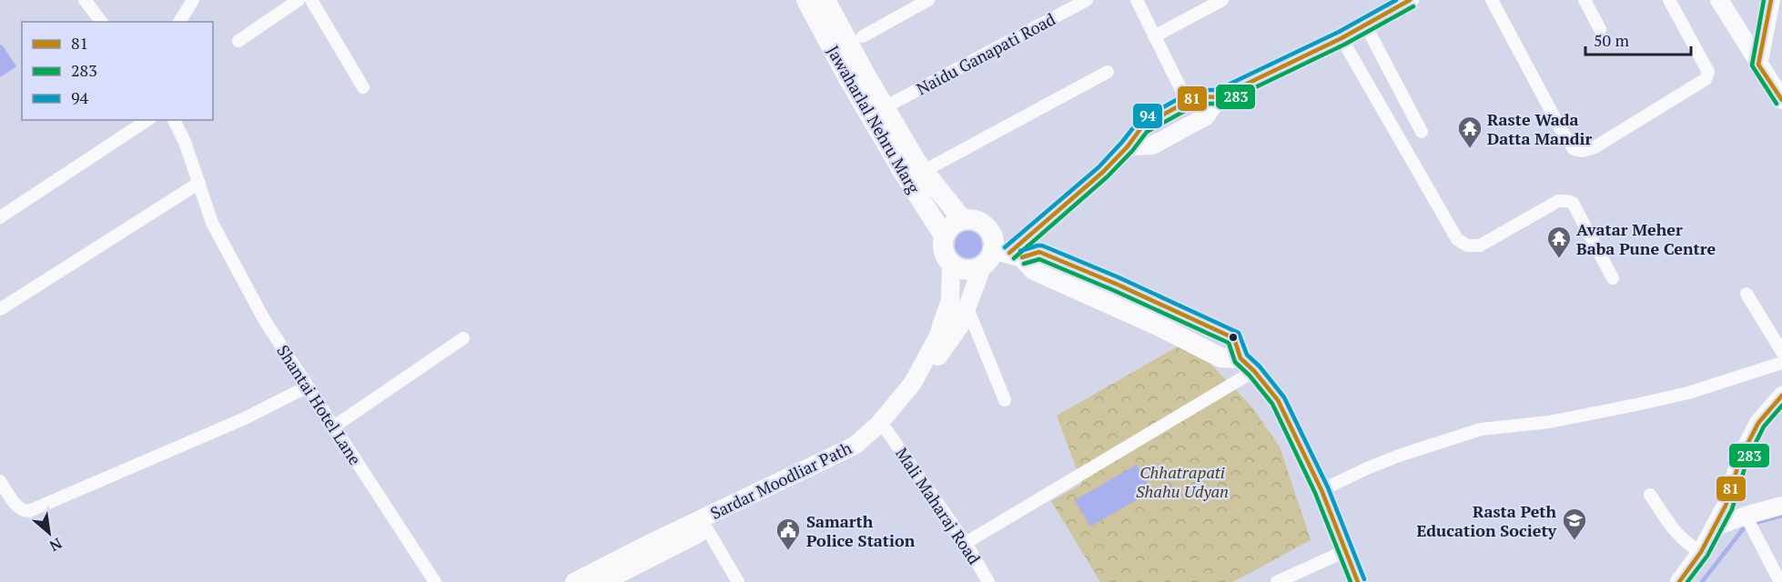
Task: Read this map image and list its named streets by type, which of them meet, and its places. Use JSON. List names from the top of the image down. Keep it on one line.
{"streets":{"main road":["Jawaharlal Nehru Marg"],"street":["Naidu Ganapati Road","Shantai Hotel Lane","Sardar Moodliar Path","Mali Maharaj Road"]},"crossings":[["Naidu Ganapati Road","Jawaharlal Nehru Marg"],["Jawaharlal Nehru Marg","Sardar Moodliar Path"],["Sardar Moodliar Path","Mali Maharaj Road"]],"parks":["Chhatrapati Shahu Udyan"],"places":{"temple":["Raste Wada Datta Mandir","Avatar Meher Baba Pune Centre"],"school or university":["Rasta Peth Education Society"],"public building":["Samarth Police Station"]},"lines":["transit line 81","transit line 283","transit line 94"],"legend":["81","283","94"],"scale_bar":"50 m","north":"bottom right"}
